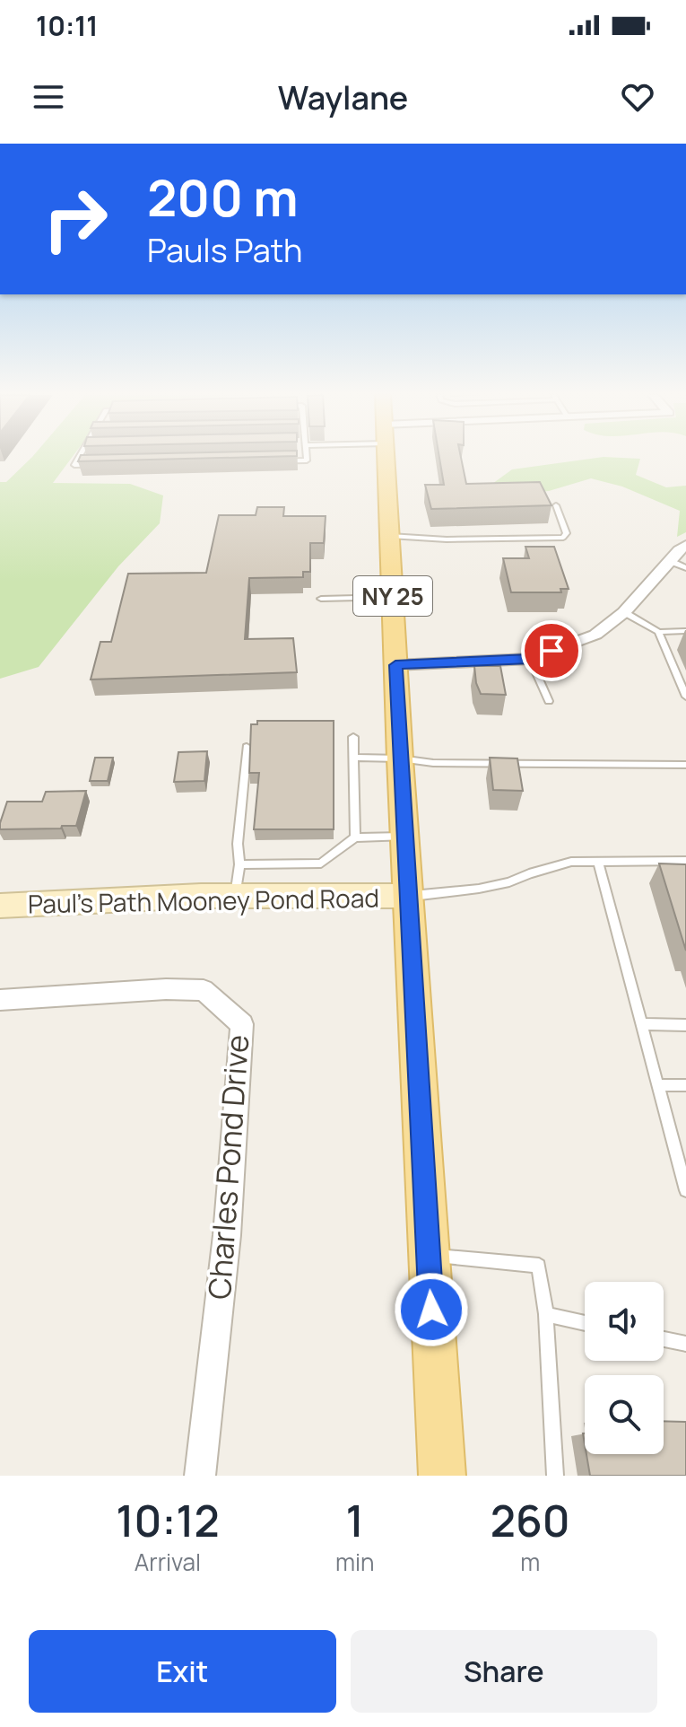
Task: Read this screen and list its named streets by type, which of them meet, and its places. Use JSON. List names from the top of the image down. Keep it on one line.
{"streets":{"main road":["NY 25"],"street":["Paul's Path Mooney Pond Road","Charles Pond Drive"]},"crossings":[["NY 25","Paul's Path Mooney Pond Road"]],"page":{"status":"10:11","header":"Waylane","turn":["200 m","Pauls Path"],"eta":["10:12","Arrival","1","min","260","m"],"buttons":["Exit","Share"]}}
